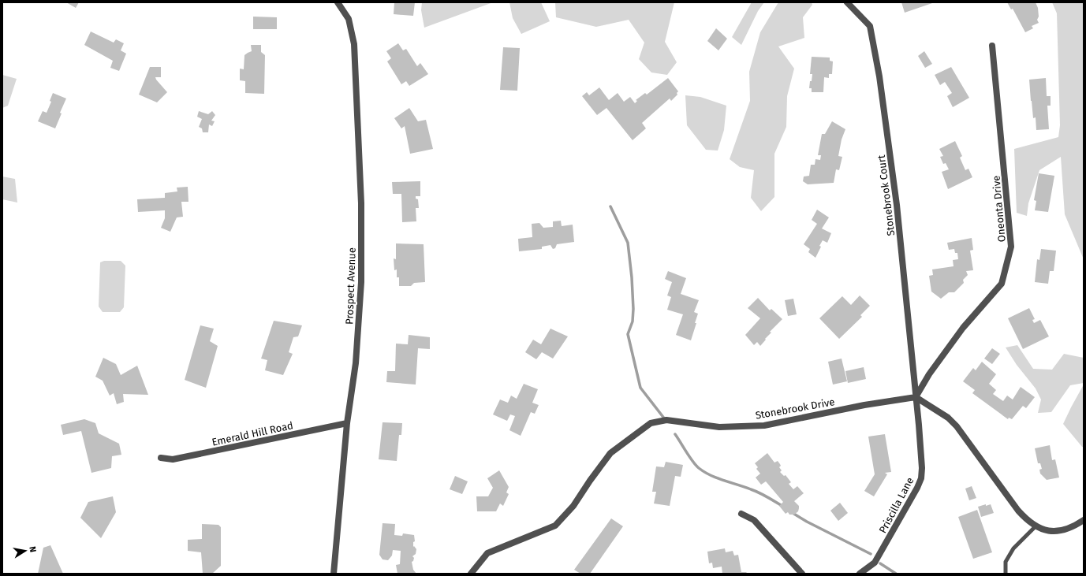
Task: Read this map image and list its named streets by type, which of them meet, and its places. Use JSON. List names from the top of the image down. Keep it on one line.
{"streets":{"street":["Stonebrook Court","Oneonta Drive","Prospect Avenue","Stonebrook Drive","Emerald Hill Road","Priscilla Lane"]},"crossings":[["Stonebrook Court","Oneonta Drive"],["Stonebrook Court","Stonebrook Drive"],["Stonebrook Court","Priscilla Lane"],["Oneonta Drive","Stonebrook Drive"],["Oneonta Drive","Priscilla Lane"],["Prospect Avenue","Emerald Hill Road"],["Stonebrook Drive","Priscilla Lane"]],"north":"right"}
